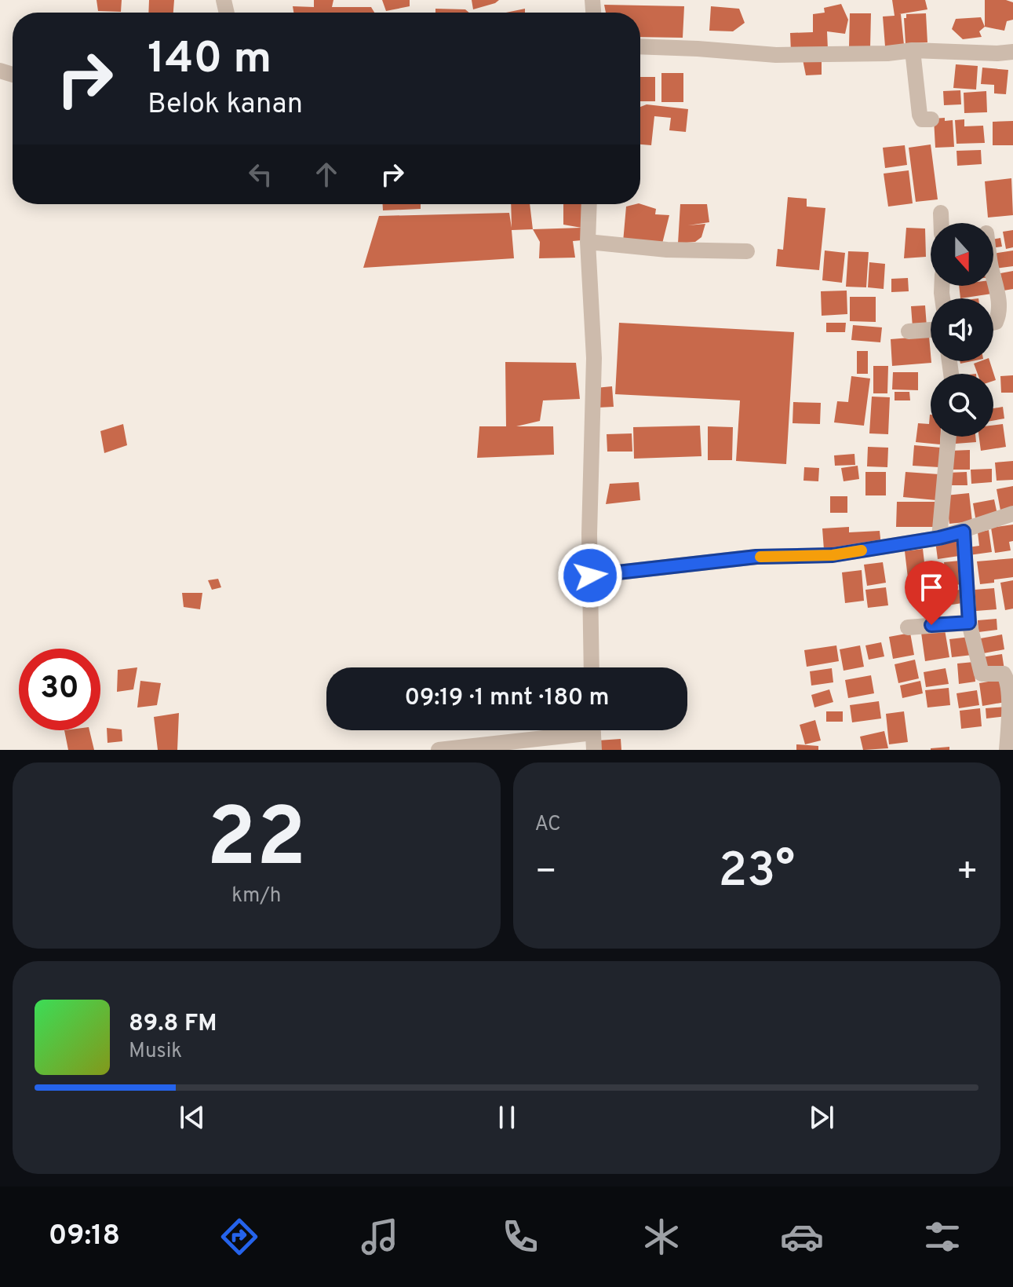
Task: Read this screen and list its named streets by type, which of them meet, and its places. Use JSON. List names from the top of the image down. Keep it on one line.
{"north":"bottom","page":{"turn":["140 m","Belok kanan"],"limit":"30","trip":"09:19 · 1 mnt · 180 m","tile":[["22","km/h"],"AC"],"heat":["−","23°","+"],"song":["89.8 FM","Musik"],"tabs":"09:18"}}
